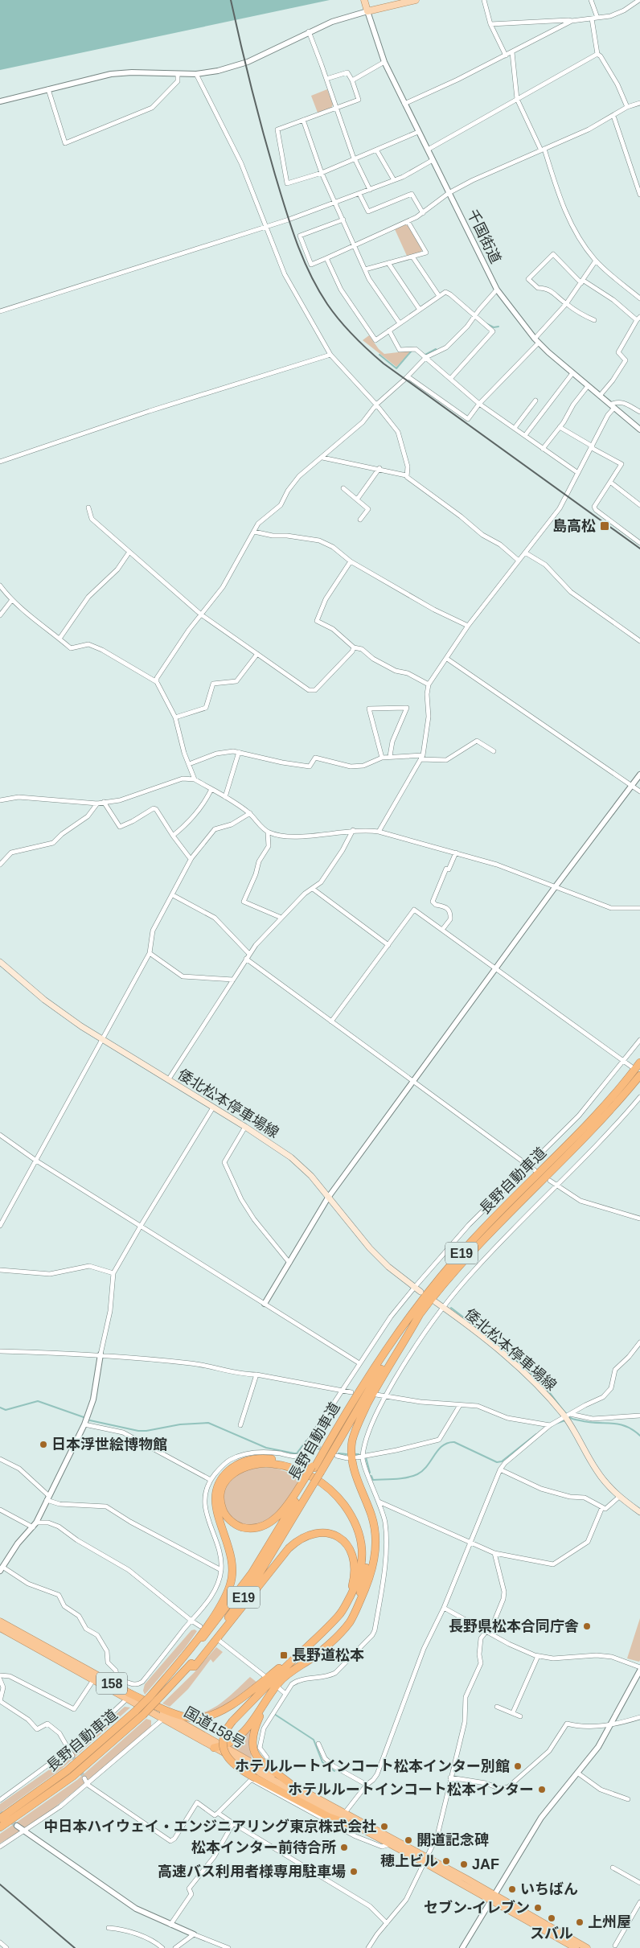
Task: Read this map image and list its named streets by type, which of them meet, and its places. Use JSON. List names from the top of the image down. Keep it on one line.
{"streets":{"highway":["長野自動車道","E19","158","国道158号"],"main road":["倭北松本停車場線"],"street":["千国街道"]},"places":{"transit":["島高松","長野道松本"],"other":["日本浮世絵博物館","長野県松本合同庁舎","ホテルルートインコート松本インター別館","ホテルルートインコート松本インター","中日本ハイウェイ・エンジニアリング東京株式会社","開道記念碑","松本インター前待合所","穂上ビル","JAF","高速バス利用者様専用駐車場","いちばん","セブン-イレブン","スバル","上州屋"]}}
